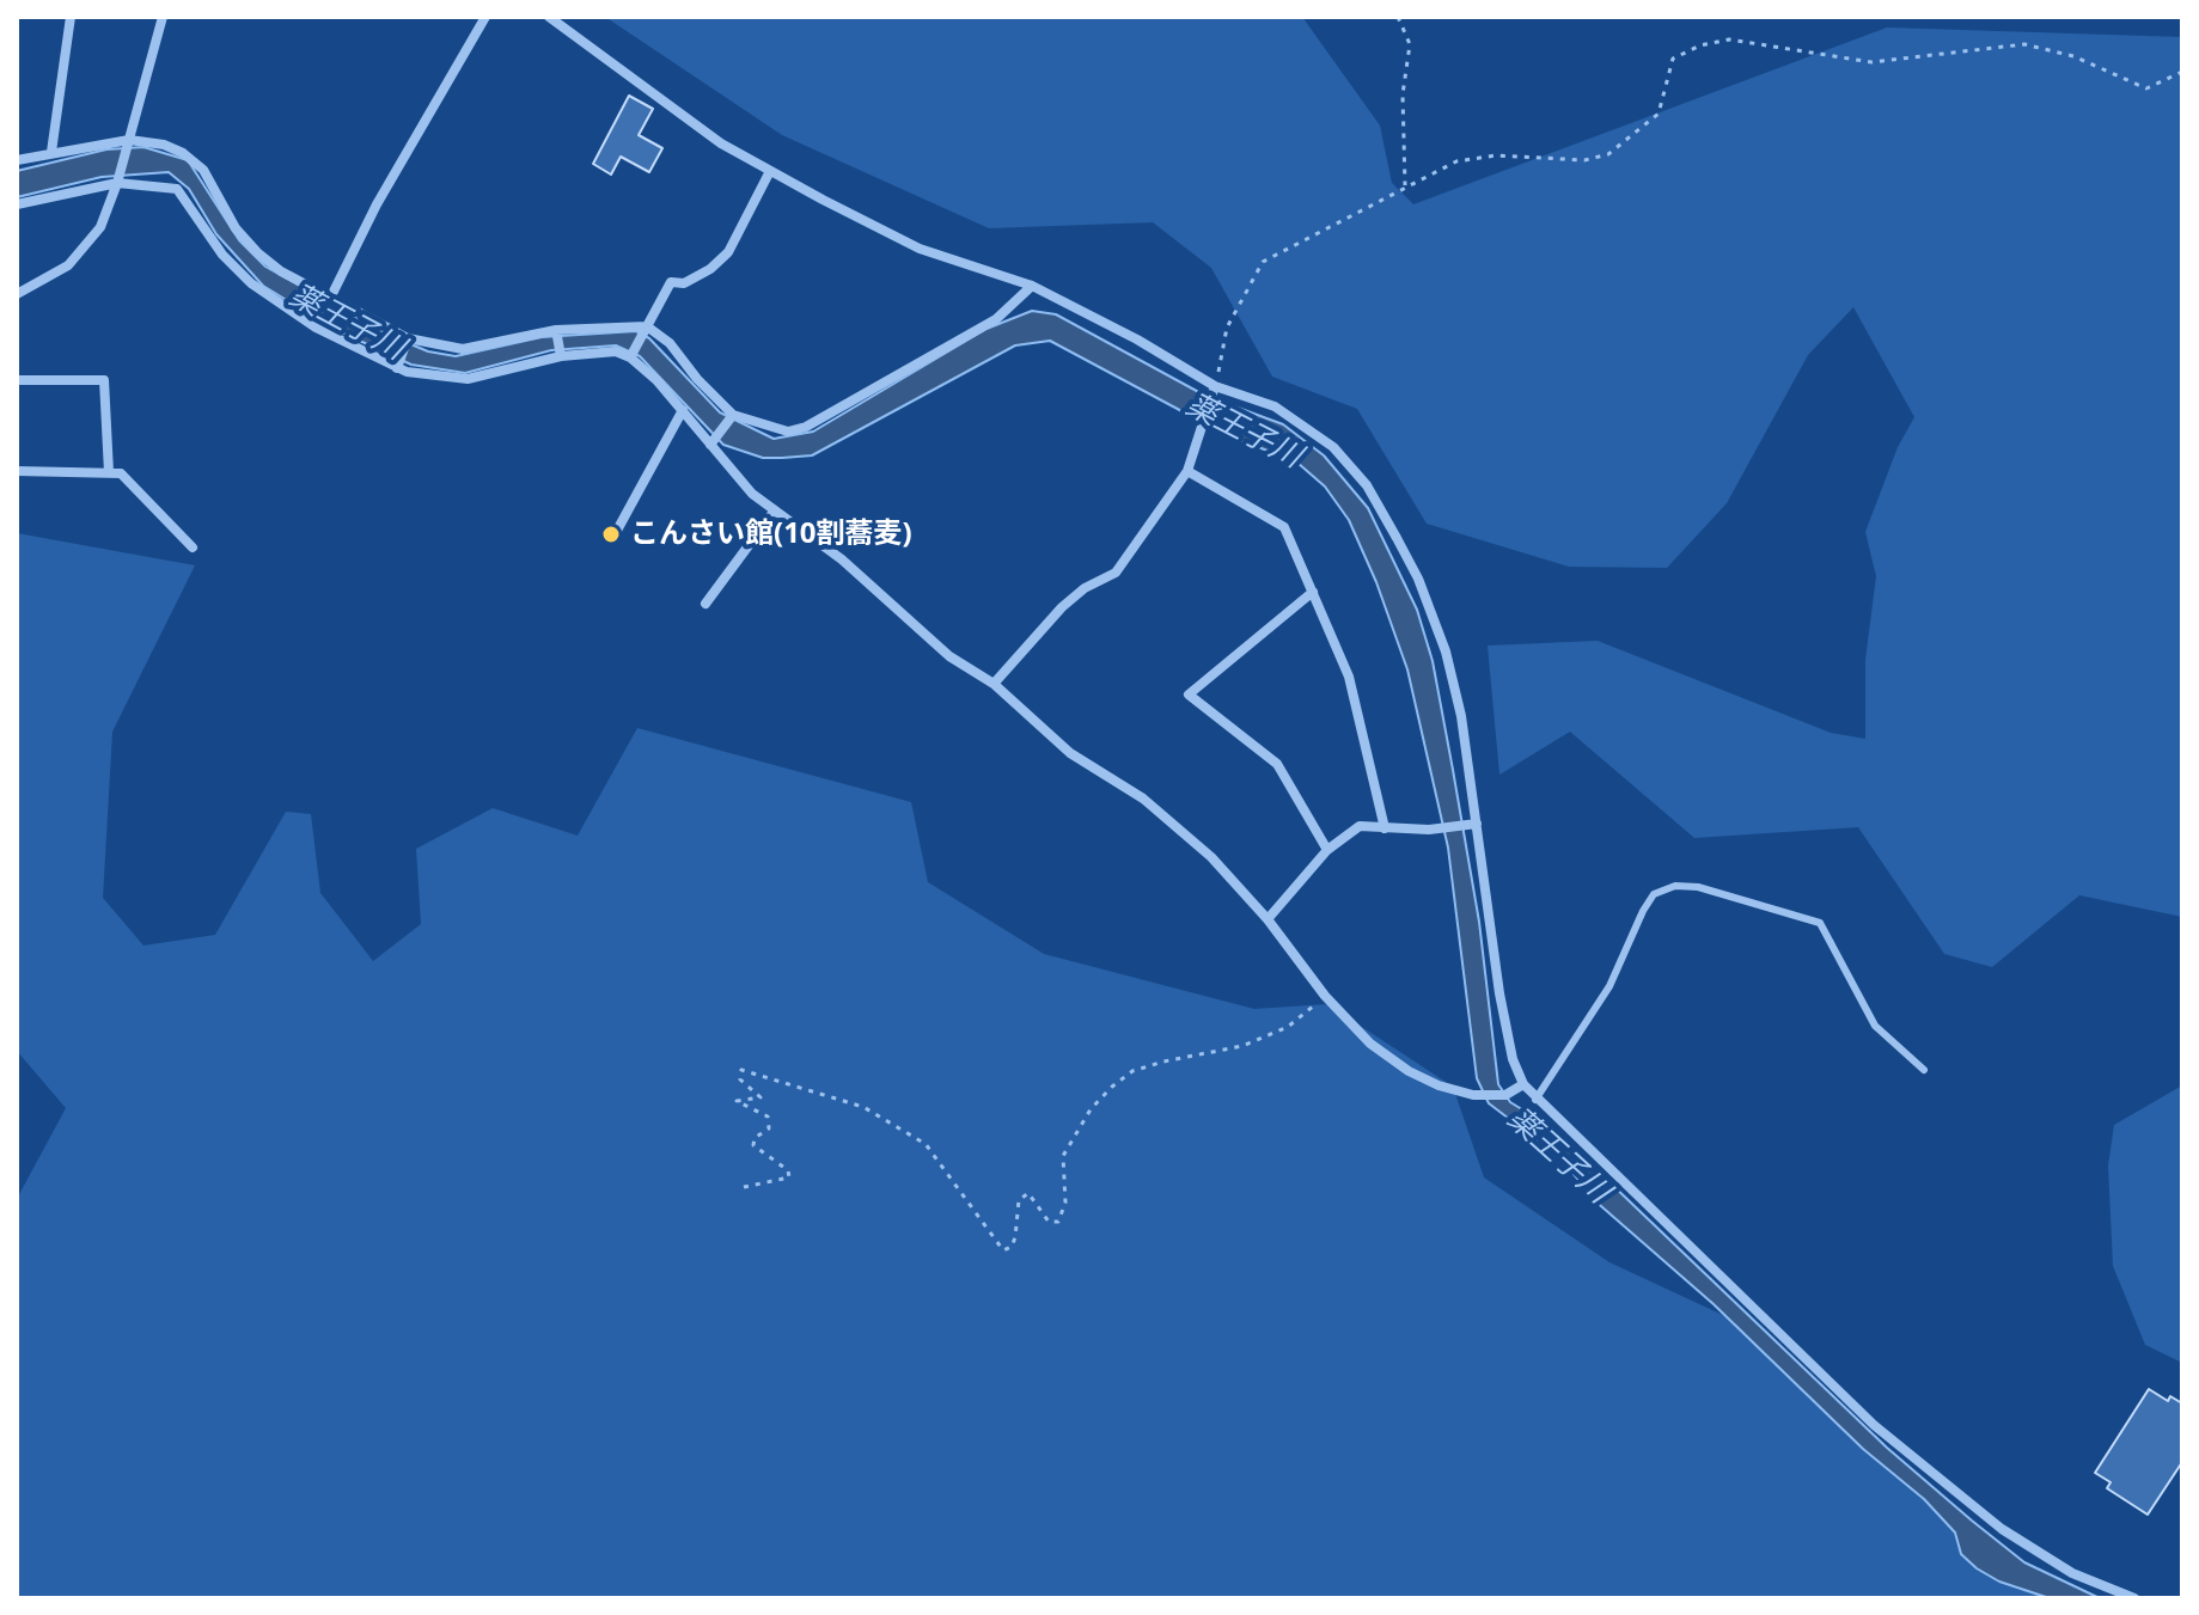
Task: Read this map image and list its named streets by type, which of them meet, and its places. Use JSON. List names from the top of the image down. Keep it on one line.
{"water":["薬王子川"],"places":["こんさい館(10割蕎麦)"]}
